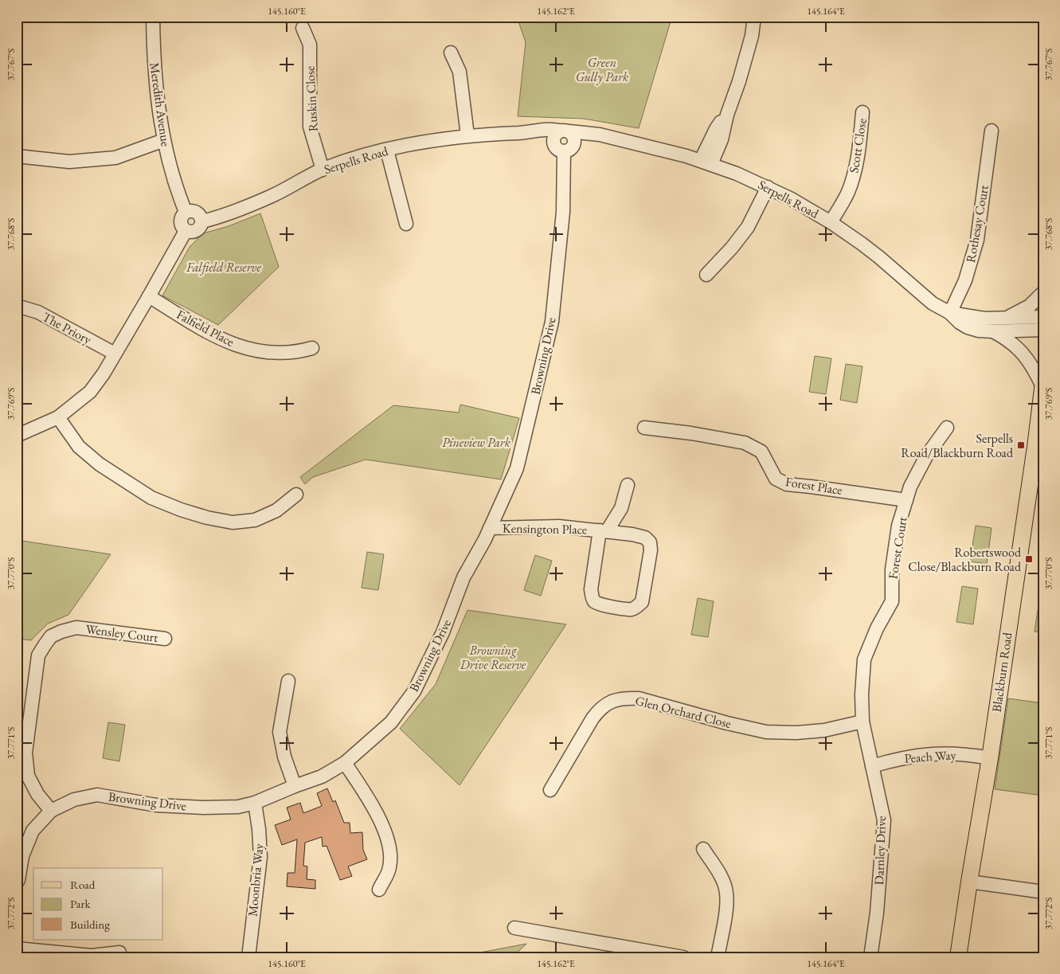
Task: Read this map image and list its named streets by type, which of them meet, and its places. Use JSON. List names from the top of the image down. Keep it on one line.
{"streets":{"main road":["Blackburn Road"],"street":["Ruskin Close","Meredith Avenue","Scott Close","Serpells Road","Rothesay Court","The Priory","Falfield Place","Browning Drive","Forest Place","Kensington Place","Forest Court","Wensley Court","Glen Orchard Close","Peach Way","Darnley Drive","Moonbria Way"]},"crossings":[["Ruskin Close","Serpells Road"],["Meredith Avenue","Serpells Road"],["Scott Close","Serpells Road"],["Serpells Road","Rothesay Court"],["Serpells Road","Browning Drive"],["Serpells Road","Blackburn Road"],["Browning Drive","Kensington Place"],["Browning Drive","Wensley Court"],["Browning Drive","Moonbria Way"],["Forest Place","Forest Court"],["Forest Court","Glen Orchard Close"],["Forest Court","Darnley Drive"],["Blackburn Road","Peach Way"],["Glen Orchard Close","Darnley Drive"],["Peach Way","Darnley Drive"]],"parks":["Green Gully Park","Falfield Reserve","Pineview Park","Browning Drive Reserve"],"places":{"transit":["Serpells Road/Blackburn Road","Robertswood Close/Blackburn Road"]},"legend":["Road","Park","Building"],"coordinates":["145.160°E","145.162°E","145.164°E","37.767°S","37.768°S","37.769°S","37.770°S","37.771°S","37.772°S"]}
